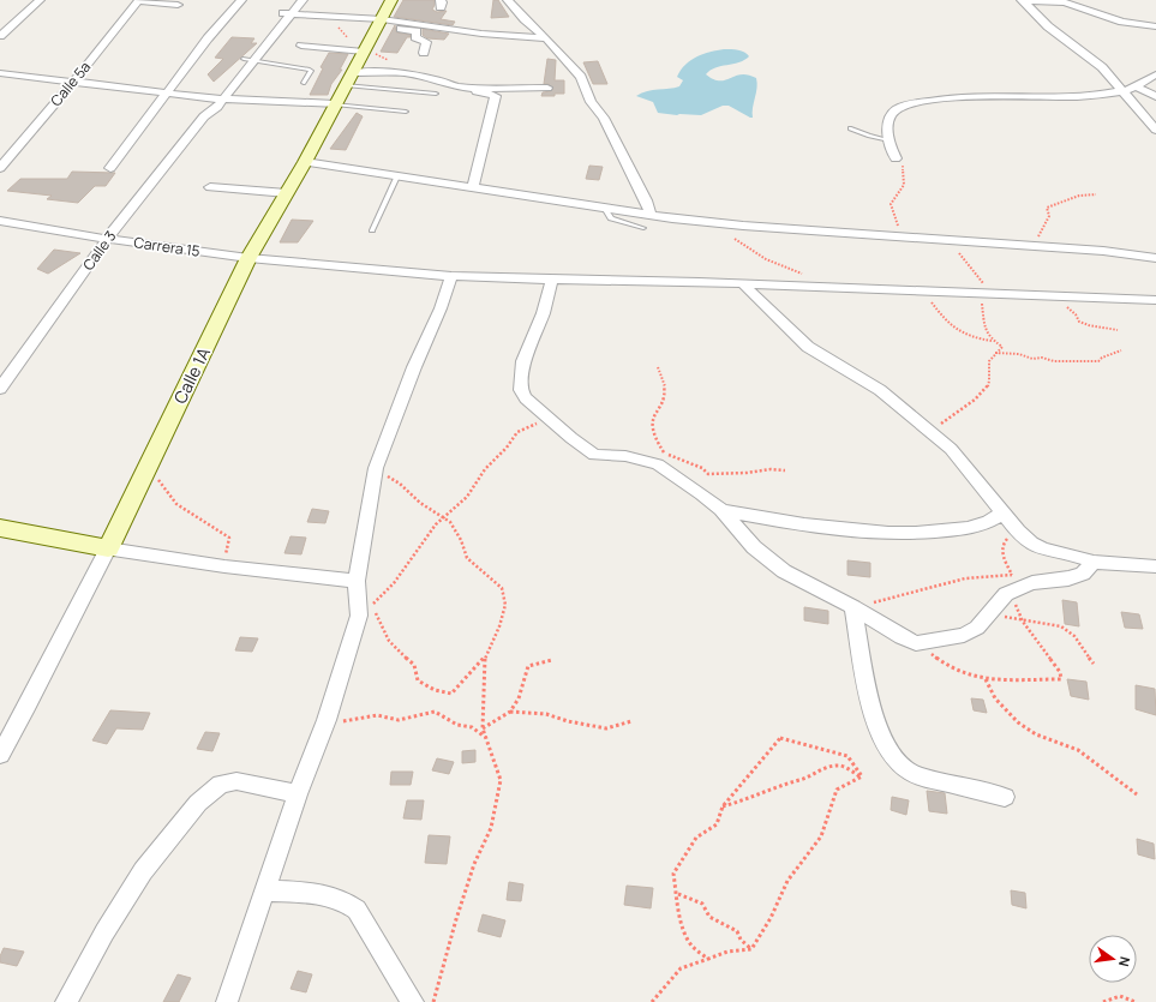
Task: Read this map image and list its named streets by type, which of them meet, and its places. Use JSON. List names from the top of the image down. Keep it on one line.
{"streets":{"street":["Calle 5a","Carrera 15","Calle 3","Calle 1A"]},"crossings":[["Carrera 15","Calle 3"],["Carrera 15","Calle 1A"]],"north":"right"}
